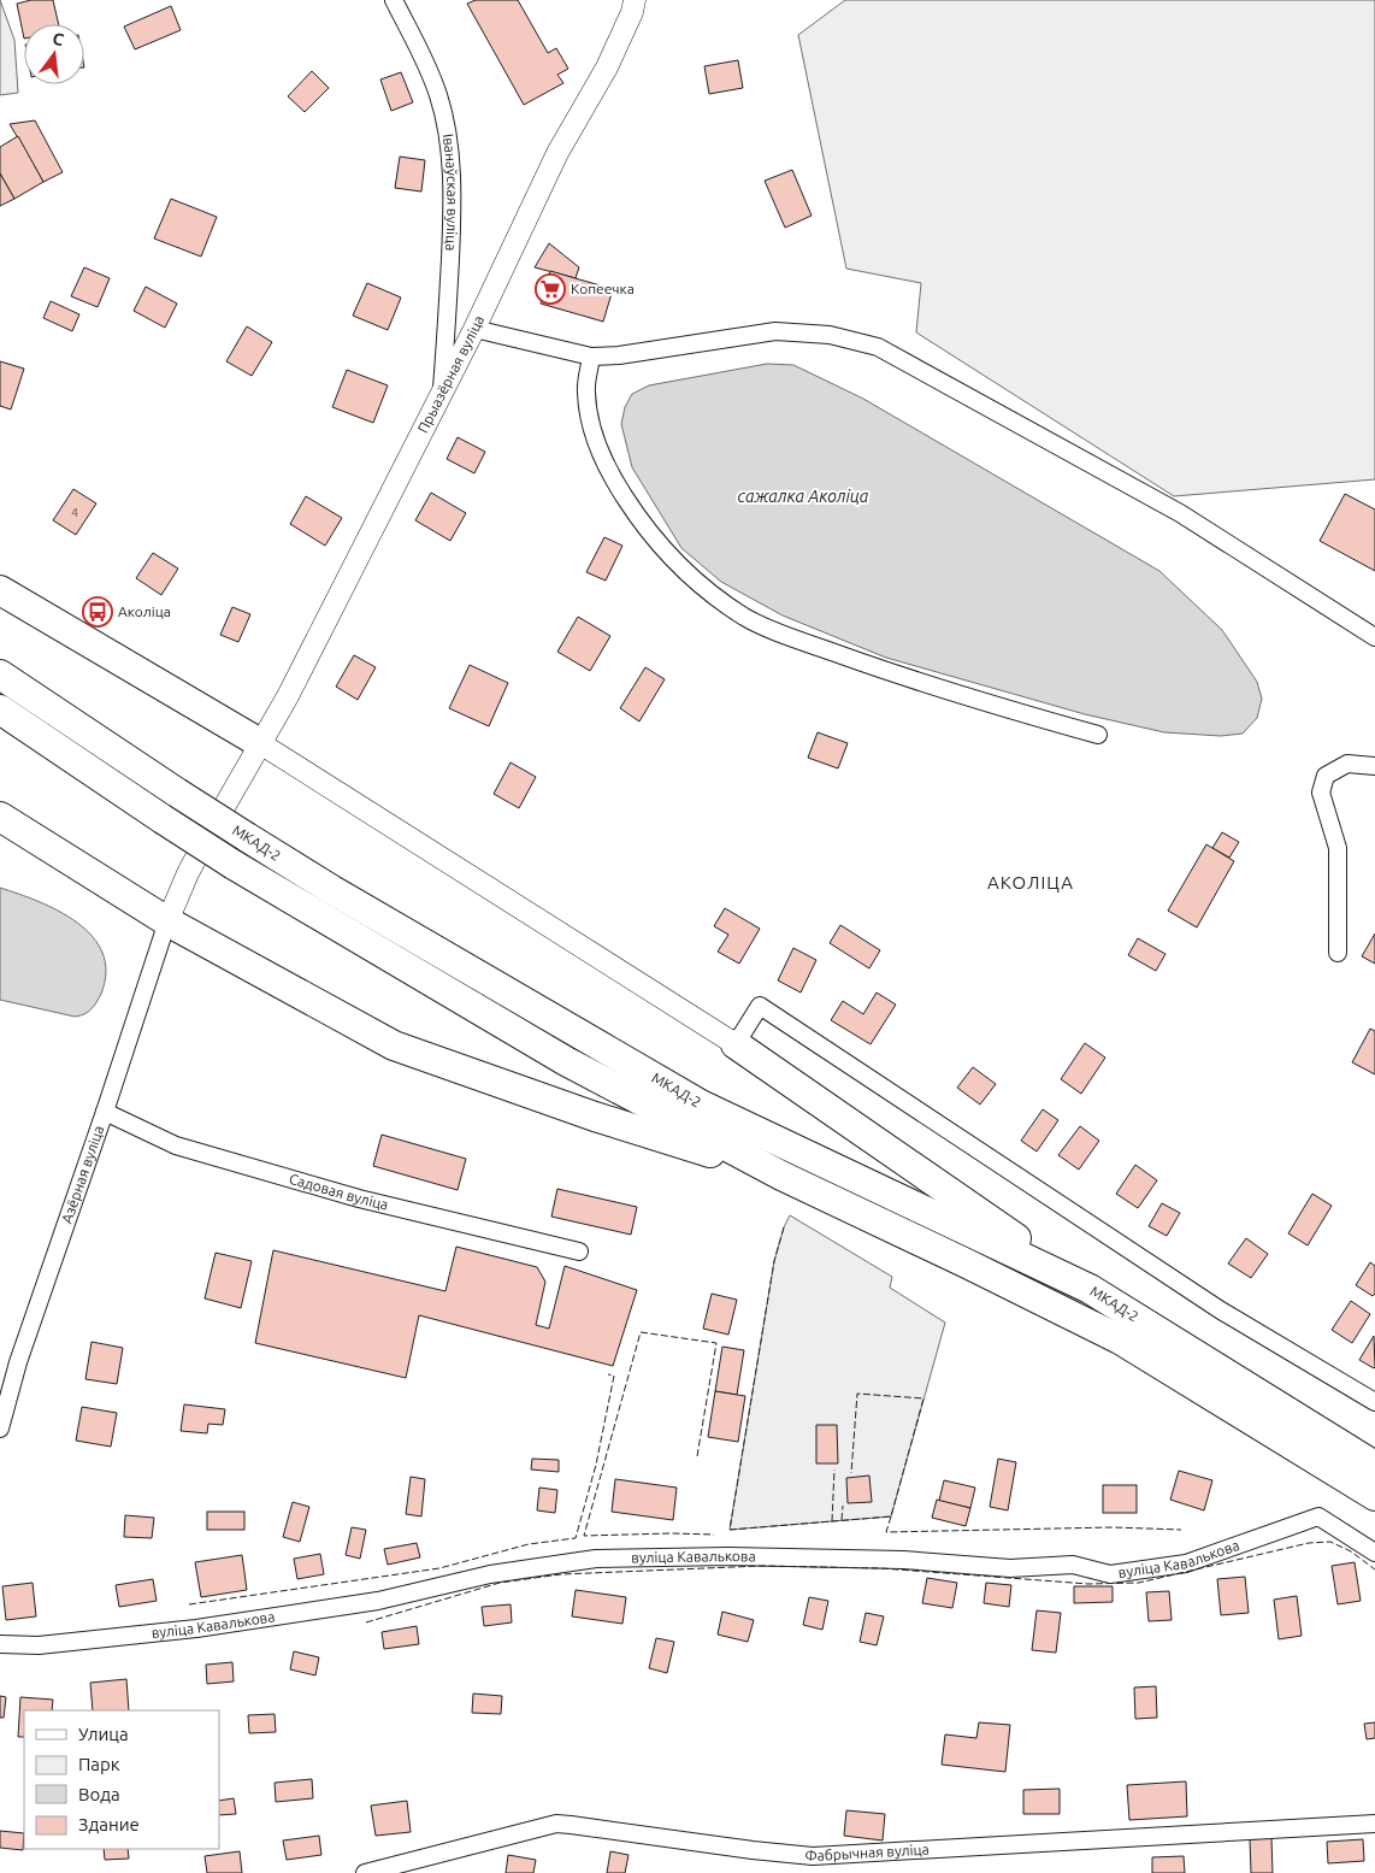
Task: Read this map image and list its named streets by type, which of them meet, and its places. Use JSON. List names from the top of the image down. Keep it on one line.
{"streets":{"highway":["МКАД-2"],"street":["Іванаўская вуліца","Прыазёрная вуліца","Азёрная вуліца","Садовая вуліца","вуліца Кавалькова","Фабрычная вуліца"]},"crossings":[["Іванаўская вуліца","Прыазёрная вуліца"],["Прыазёрная вуліца","Азёрная вуліца"],["Азёрная вуліца","Садовая вуліца"]],"districts":["АКОЛІЦА"],"water":["сажалка Аколіца"],"places":{"supermarket":["Копеечка"],"bus stop":["Аколіца"]},"house_numbers":["4"],"legend":["Улица","Парк","Вода","Здание"],"north":"top"}
